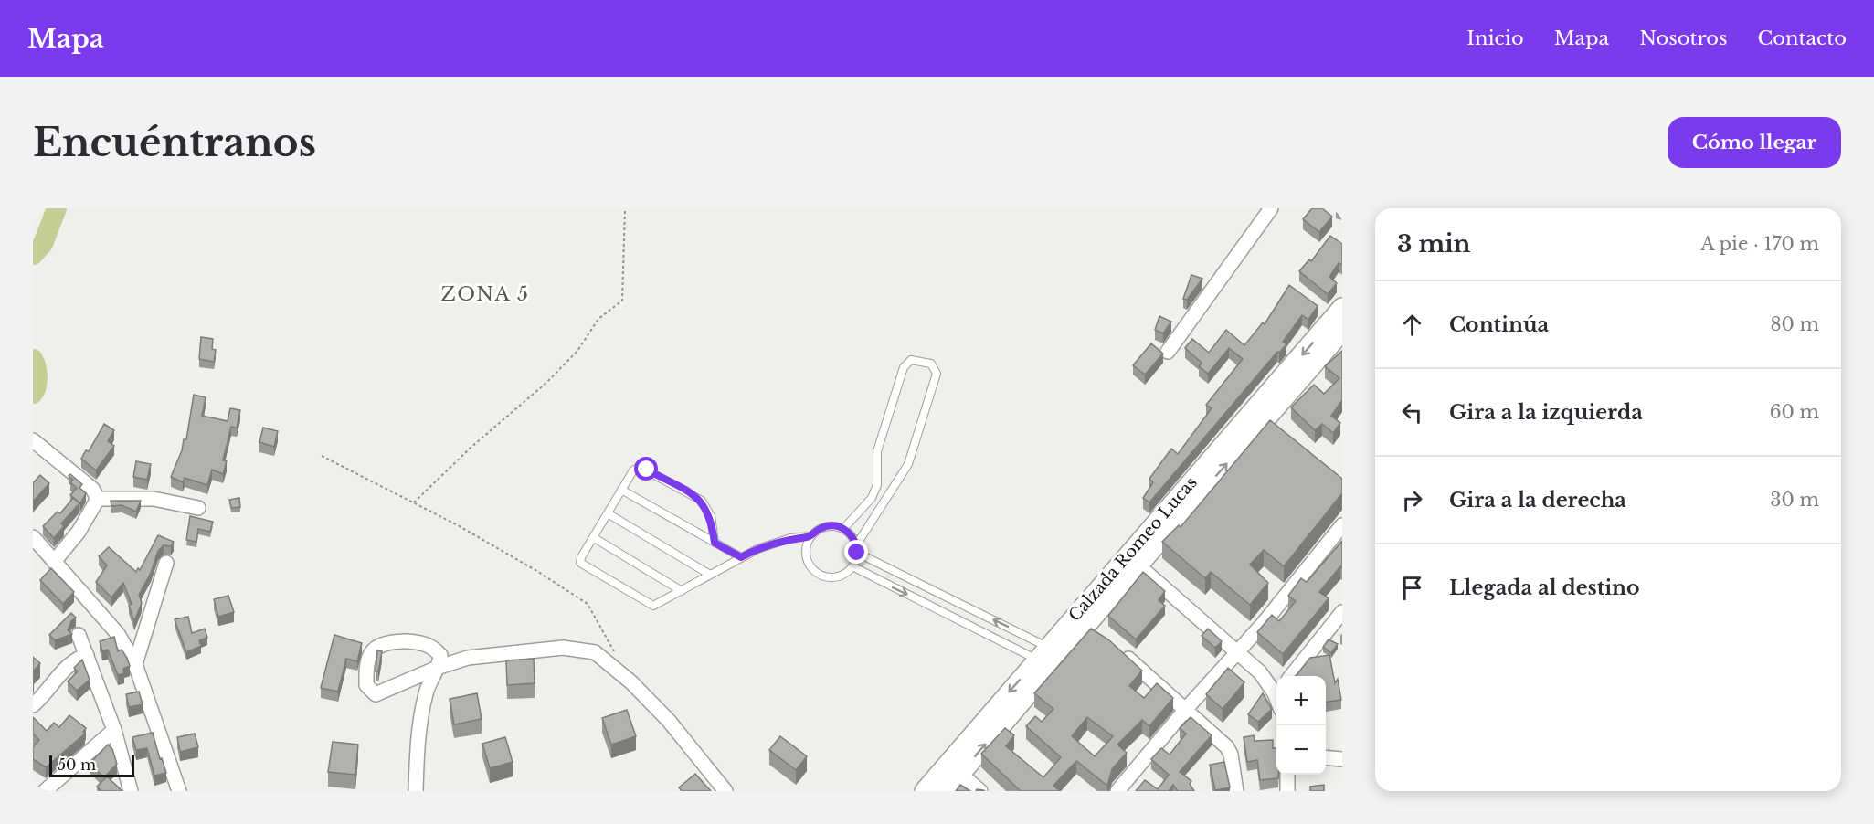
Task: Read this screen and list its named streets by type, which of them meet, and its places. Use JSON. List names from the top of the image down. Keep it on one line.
{"streets":{"street":["Calzada Romeo Lucas"]},"districts":["ZONA 5"],"scale_bar":"50 m","page":{"header":"Mapa","nav":["Inicio","Mapa","Nosotros","Contacto"],"buttons":"Cómo llegar","title":"Encuéntranos","heading":["3 min","A pie · 170 m"],"list":[["Continúa","80 m"],["Gira a la izquierda","60 m"],["Gira a la derecha","30 m"],"Llegada al destino"],"map_buttons":["+","−"],"scale":"50 m"}}
